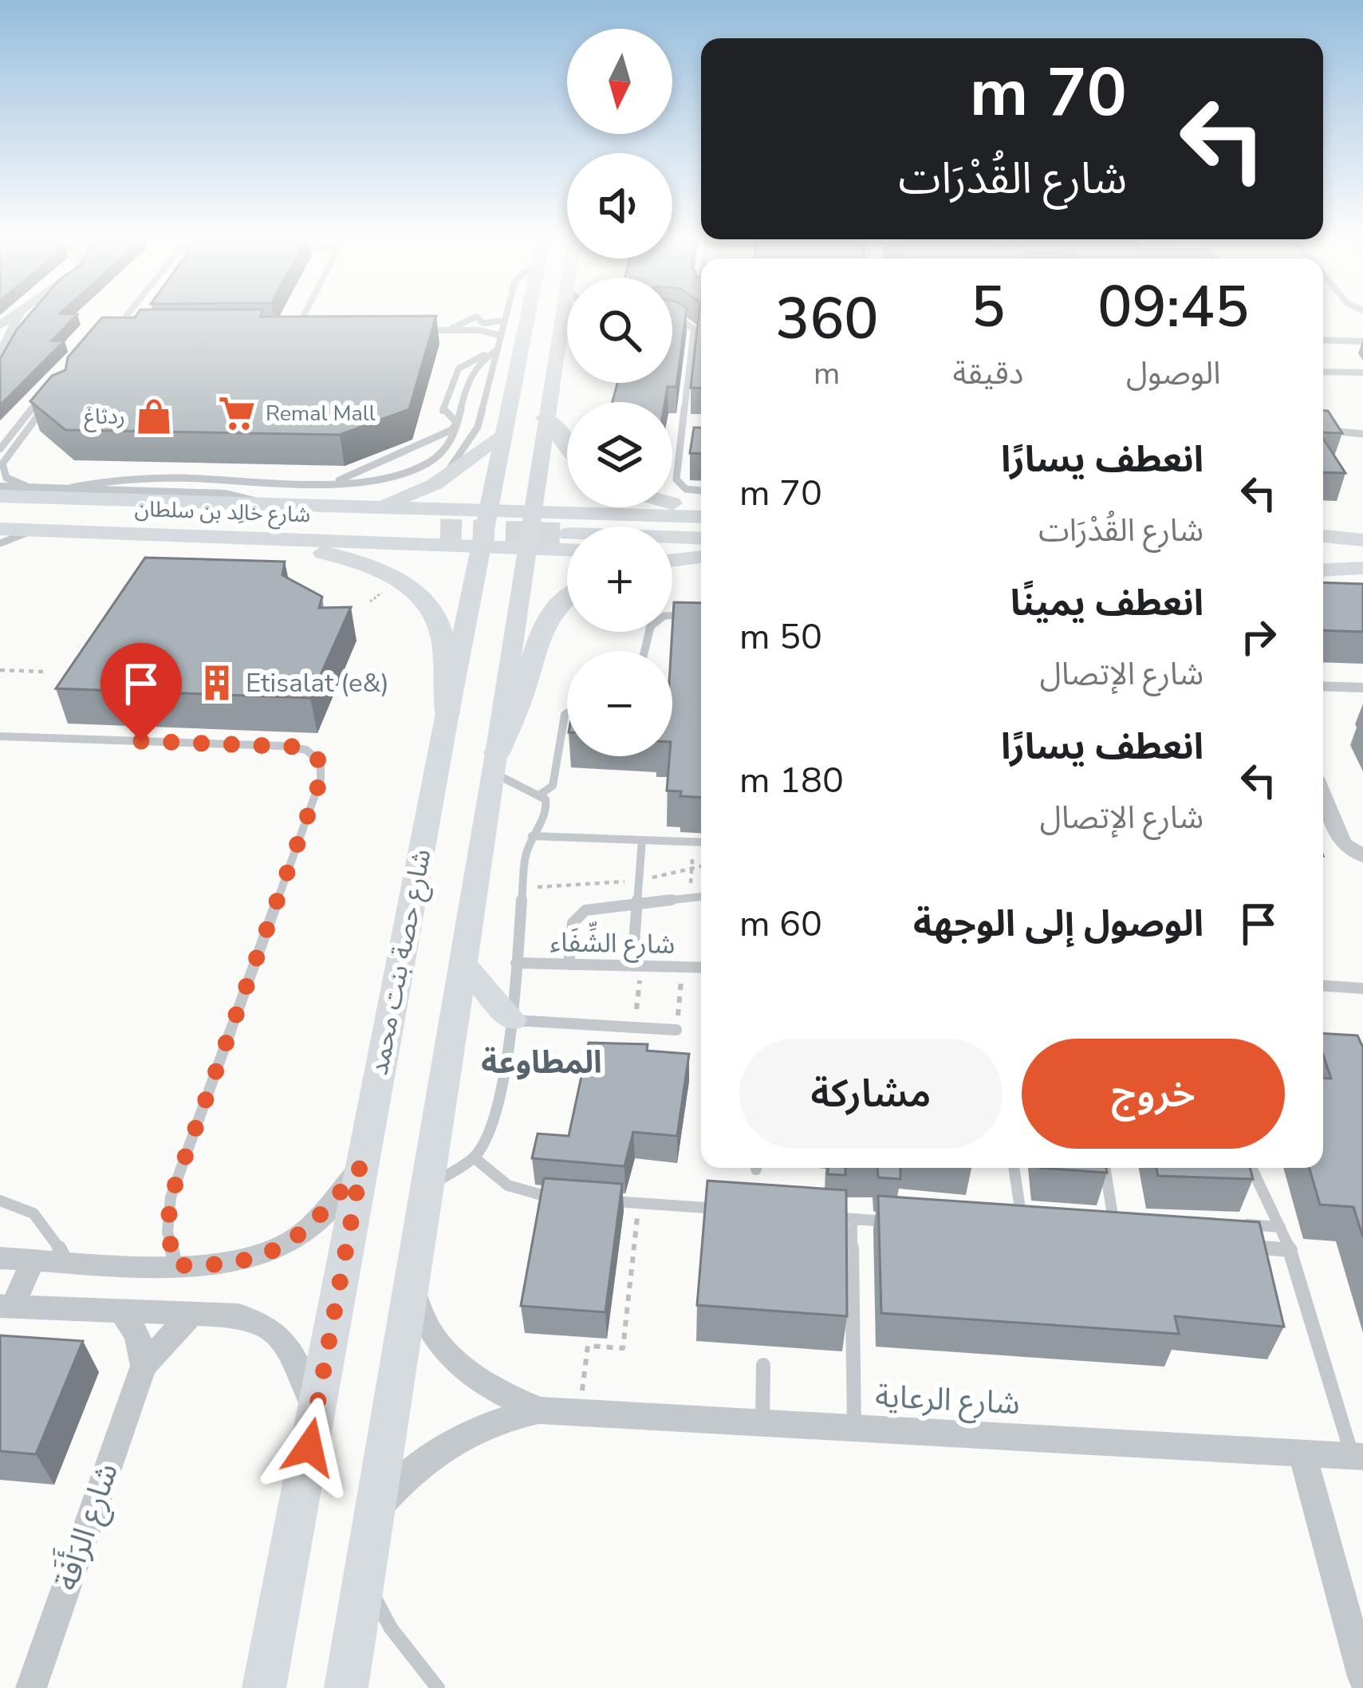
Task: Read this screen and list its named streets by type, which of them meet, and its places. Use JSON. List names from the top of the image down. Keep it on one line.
{"streets":{"main road":["شارع خالِد بن سلطان","شارع حصة بنت محمد"],"street":["شارع الرعاية","شارع الرَأَفَة"],"lane":["شارع الشِّفَاء"]},"districts":["المطاوعة"],"places":{"supermarket":["Remal Mall"],"shop":["ردتاغ"],"building":["Etisalat (e&)"]},"north":"bottom","page":{"map_buttons":["+","−"],"turn":["70 m","شارع القُدْرَات"],"eta":["09:45","الوصول","5","دقيقة","360","m"],"list":[{"name":"انعطف يسارًا","note":"شارع القُدْرَات","value":"70 m"},{"name":"انعطف يمينًا","note":"شارع الإتصال","value":"50 m"},{"name":"انعطف يسارًا","note":"شارع الإتصال","value":"180 m"},{"name":"الوصول إلى الوجهة","value":"60 m"}],"buttons":["خروج","مشاركة"]}}
